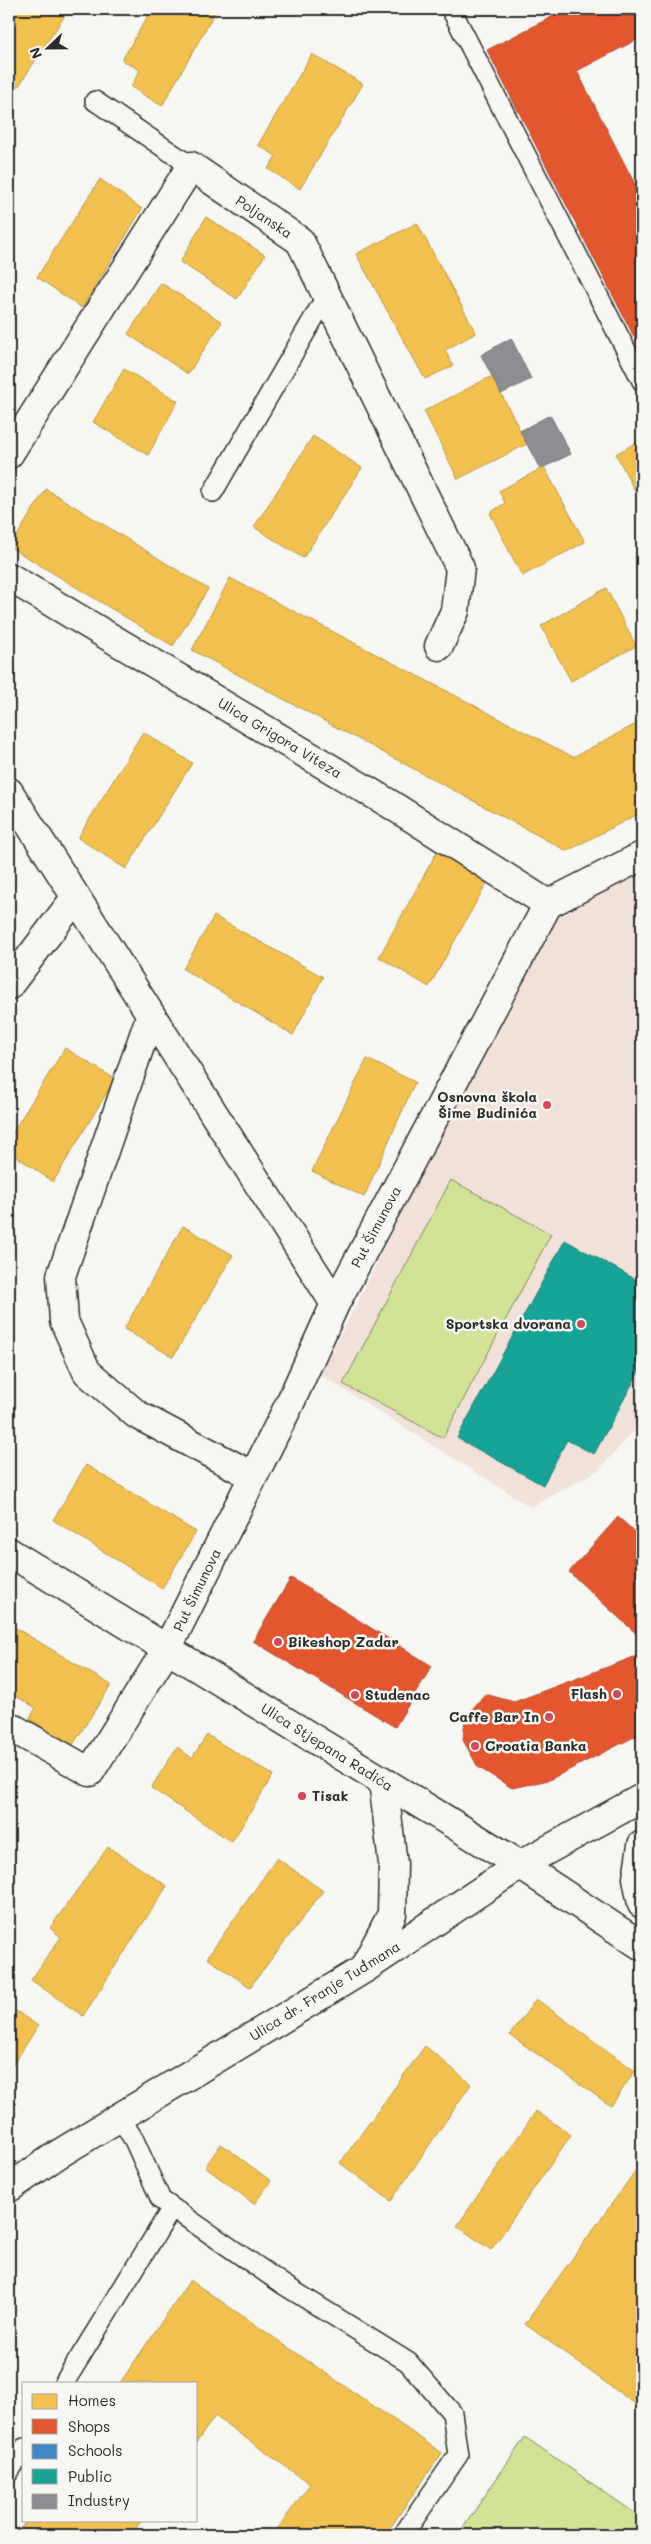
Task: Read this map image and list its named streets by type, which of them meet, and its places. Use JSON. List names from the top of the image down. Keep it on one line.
{"streets":{"street":["Poljanska","Ulica Grigora Viteza","Put Šimunova","Ulica Stjepana Radića","Ulica dr. Franje Tuđmana"]},"crossings":[["Ulica Grigora Viteza","Put Šimunova"],["Put Šimunova","Ulica Stjepana Radića"],["Ulica Stjepana Radića","Ulica dr. Franje Tuđmana"]],"places":["Osnovna škola Šime Budinića","Sportska dvorana","Bikeshop Zadar","Flash","Studenac","Caffe Bar In","Croatia Banka","Tisak"],"legend":["Homes","Shops","Schools","Public","Industry"],"north":"left"}
